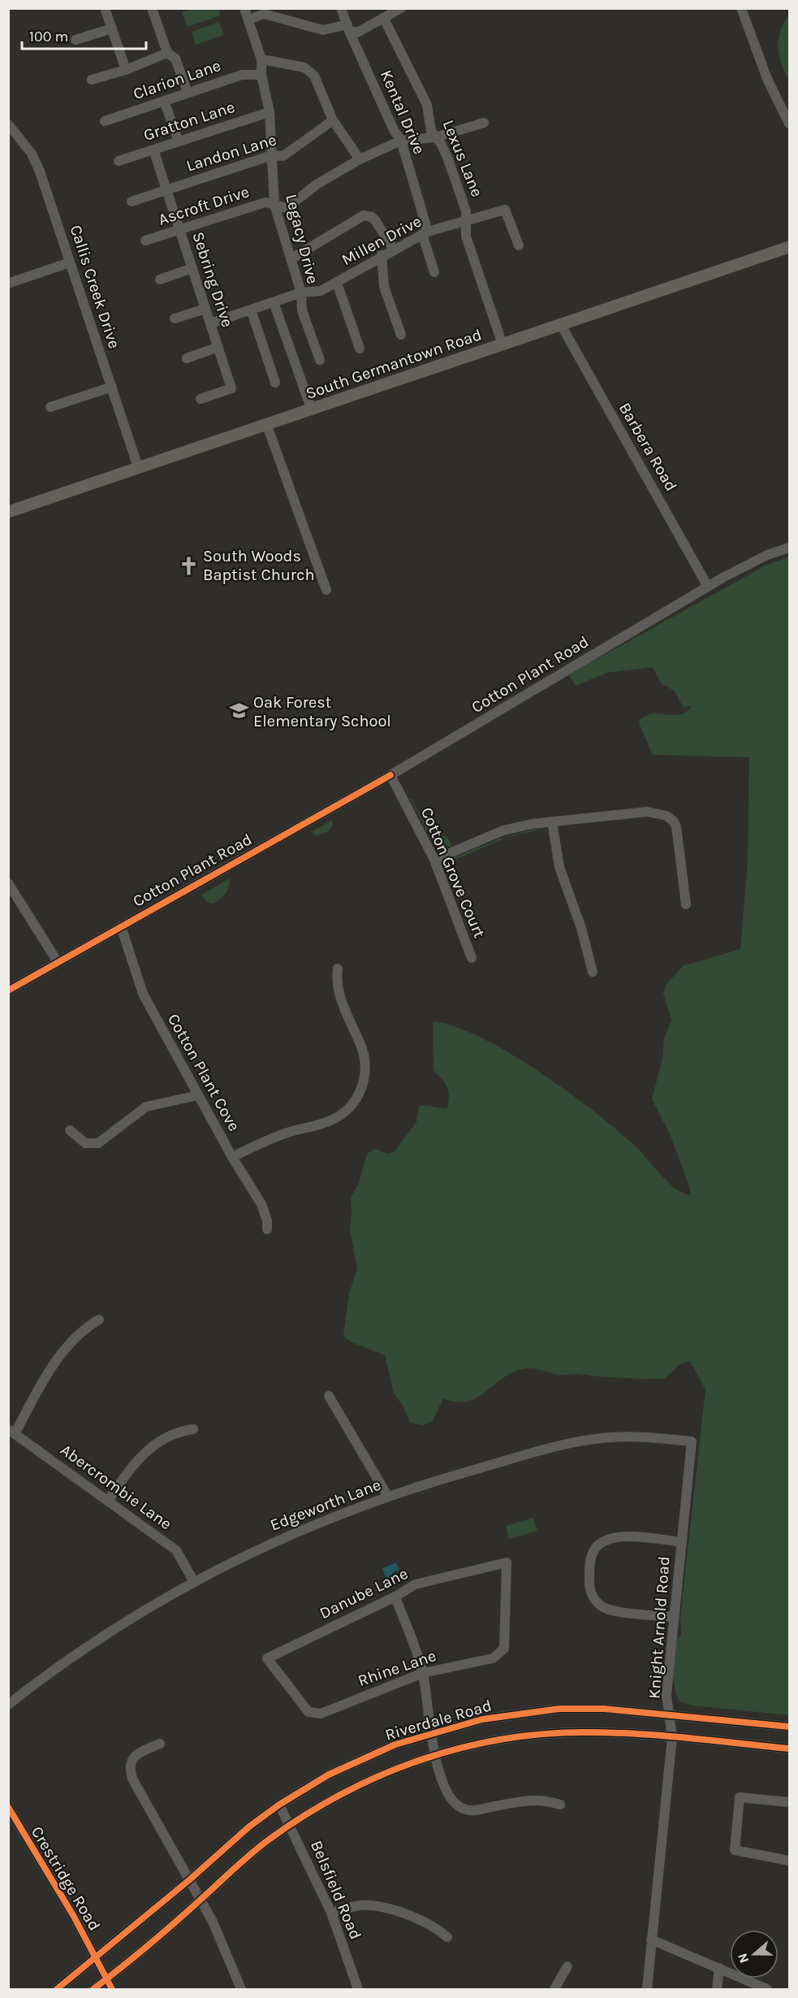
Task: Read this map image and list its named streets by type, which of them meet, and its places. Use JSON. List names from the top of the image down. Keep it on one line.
{"streets":{"main road":["South Germantown Road"],"street":["Clarion Lane","Kental Drive","Gratton Lane","Landon Lane","Lexus Lane","Ascroft Drive","Legacy Drive","Millen Drive","Sebring Drive","Callis Creek Drive","Barbera Road","Cotton Plant Road","Cotton Grove Court","Cotton Plant Cove","Abercrombie Lane","Edgeworth Lane","Danube Lane","Knight Arnold Road","Rhine Lane","Riverdale Road","Crestridge Road","Belsfield Road"]},"crossings":[["Clarion Lane","Legacy Drive"],["Kental Drive","Ascroft Drive"],["Kental Drive","Millen Drive"],["Gratton Lane","Legacy Drive"],["Gratton Lane","Sebring Drive"],["Landon Lane","Legacy Drive"],["Landon Lane","Sebring Drive"],["Lexus Lane","Ascroft Drive"],["Lexus Lane","Millen Drive"],["Lexus Lane","South Germantown Road"],["Ascroft Drive","Legacy Drive"],["Ascroft Drive","Sebring Drive"],["Legacy Drive","Millen Drive"],["Millen Drive","Sebring Drive"],["Callis Creek Drive","South Germantown Road"],["South Germantown Road","Barbera Road"],["Barbera Road","Cotton Plant Road"],["Cotton Plant Road","Cotton Grove Court"],["Cotton Plant Road","Cotton Plant Cove"],["Abercrombie Lane","Edgeworth Lane"],["Edgeworth Lane","Knight Arnold Road"],["Danube Lane","Rhine Lane"],["Knight Arnold Road","Riverdale Road"],["Riverdale Road","Crestridge Road"],["Riverdale Road","Belsfield Road"]],"places":{"church":["South Woods Baptist Church"],"school or university":["Oak Forest Elementary School"]},"scale_bar":"100 m","north":"left"}
